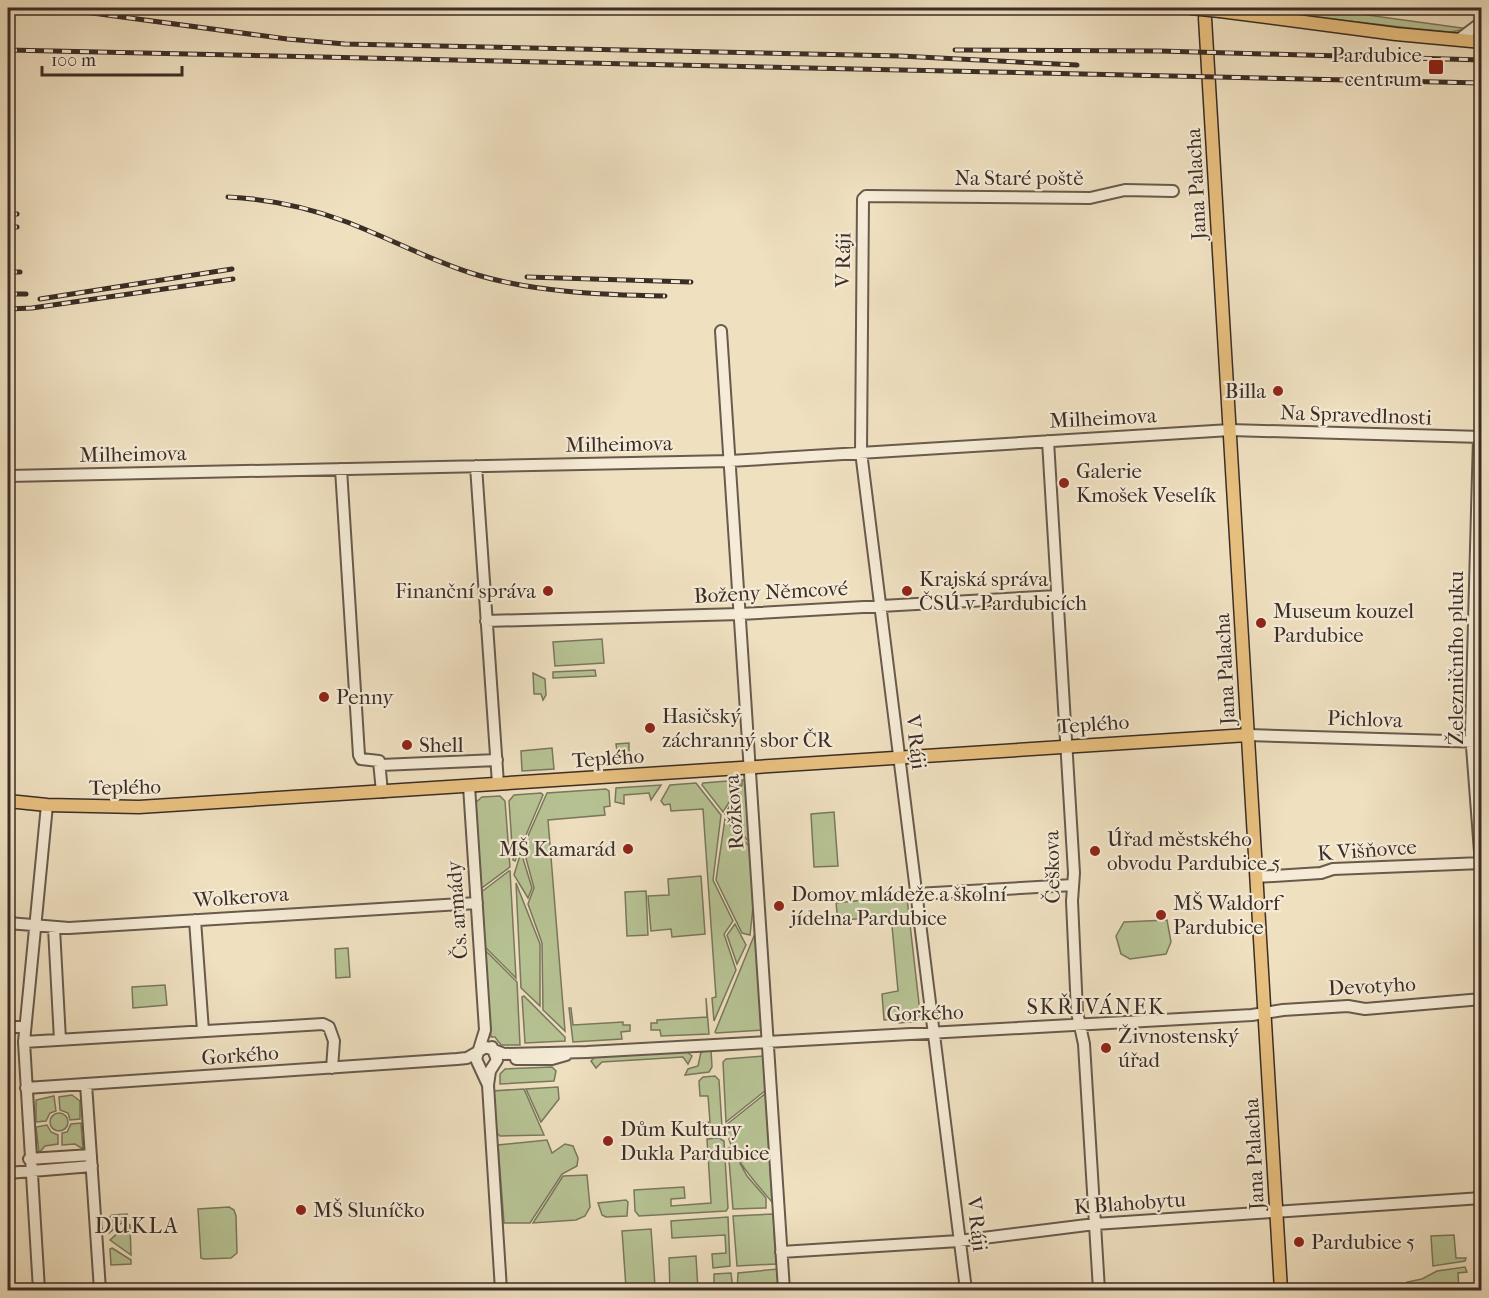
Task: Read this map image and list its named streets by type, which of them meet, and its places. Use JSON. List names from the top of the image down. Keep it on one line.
{"streets":{"main road":["Jana Palacha","Teplého"],"street":["Na Staré poště","V Ráji","Na Spravedlnosti","Milheimova","Boženy Němcové","Železničního pluku","Pichlova","Rožkova","K Višňovce","Češkova","Wolkerova","Čs. armády","Devotyho","Gorkého","K Blahobytu"]},"crossings":[["Na Staré poště","V Ráji"],["Jana Palacha","Na Spravedlnosti"],["Jana Palacha","Milheimova"],["Jana Palacha","Pichlova"],["Jana Palacha","Teplého"],["Jana Palacha","K Višňovce"],["Jana Palacha","Devotyho"],["Jana Palacha","Gorkého"],["Jana Palacha","K Blahobytu"],["V Ráji","Milheimova"],["V Ráji","Boženy Němcové"],["V Ráji","Teplého"],["V Ráji","Gorkého"],["V Ráji","K Blahobytu"],["Na Spravedlnosti","Milheimova"],["Na Spravedlnosti","Železničního pluku"],["Milheimova","Rožkova"],["Milheimova","Češkova"],["Boženy Němcové","Rožkova"],["Boženy Němcové","Češkova"],["Železničního pluku","Pichlova"],["Železničního pluku","K Višňovce"],["Pichlova","Teplého"],["Teplého","Rožkova"],["Teplého","Češkova"],["Teplého","Čs. armády"],["Rožkova","Gorkého"],["Rožkova","K Blahobytu"],["Češkova","Gorkého"],["Češkova","K Blahobytu"],["Wolkerova","Čs. armády"],["Čs. armády","Gorkého"],["Devotyho","Gorkého"]],"districts":["SKŘIVÁNEK","DUKLA"],"places":{"transit":["Pardubice centrum"],"other":["Billa","Galerie Kmošek Veselík","Finanční správa","Krajská správa ČSÚ v Pardubicích","Museum kouzel Pardubice","Penny","Hasičský záchranný sbor ČR","Shell","MŠ Kamarád","Úřad městského obvodu Pardubice 5","Domov mládeže a školní jídelna Pardubice","MŠ Waldorf Pardubice","Živnostenský úřad","Dům Kultury Dukla Pardubice","MŠ Sluníčko","Pardubice 5"]},"scale_bar":"100 m"}
